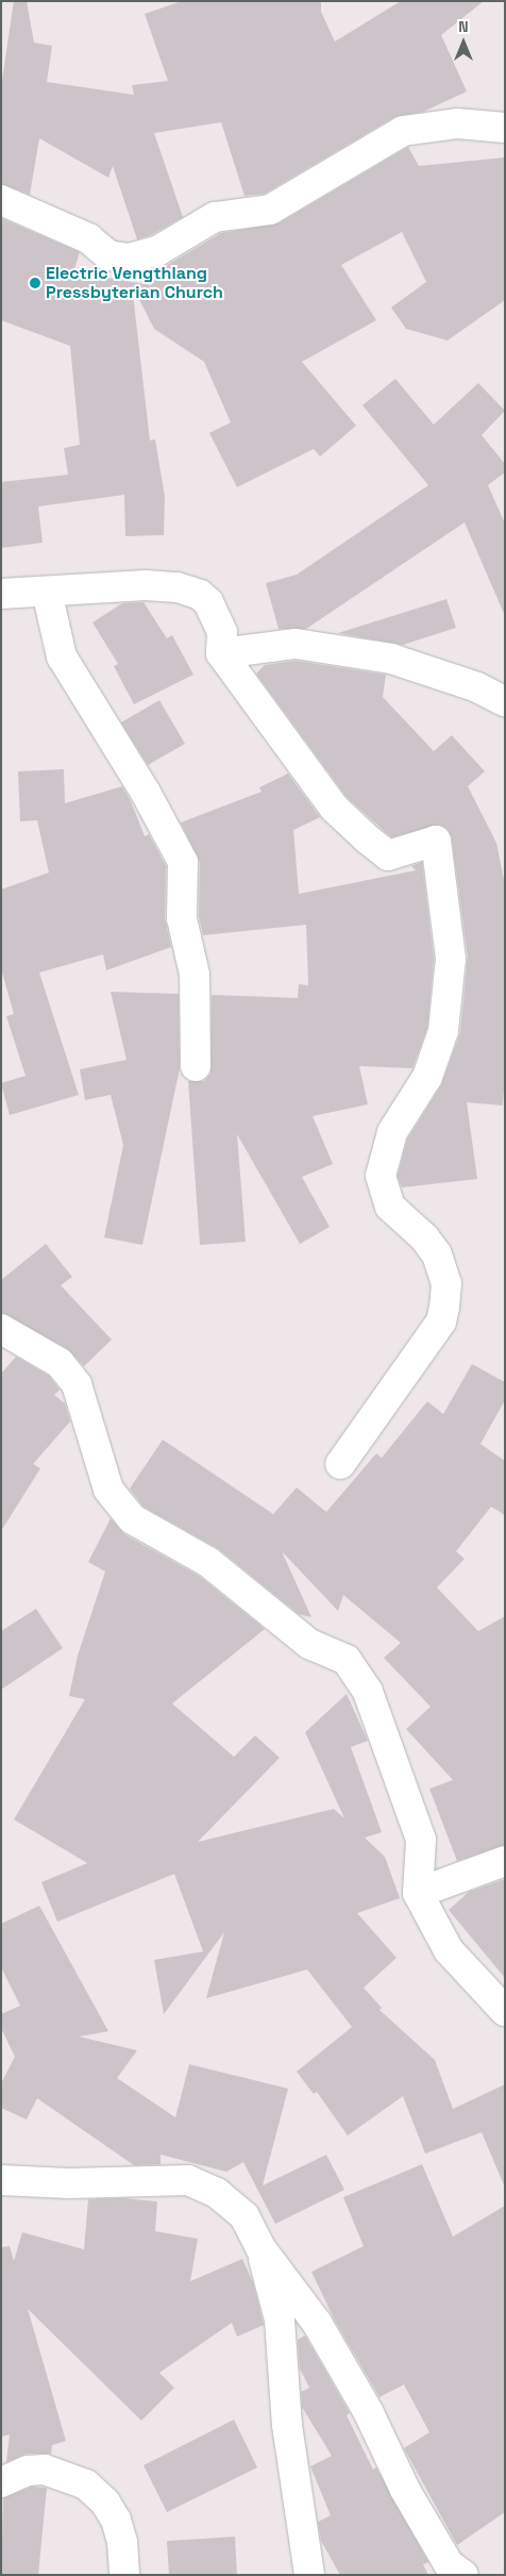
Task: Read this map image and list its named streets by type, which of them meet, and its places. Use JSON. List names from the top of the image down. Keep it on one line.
{"places":["Electric Vengthlang Pressbyterian Church"],"north":"top"}
